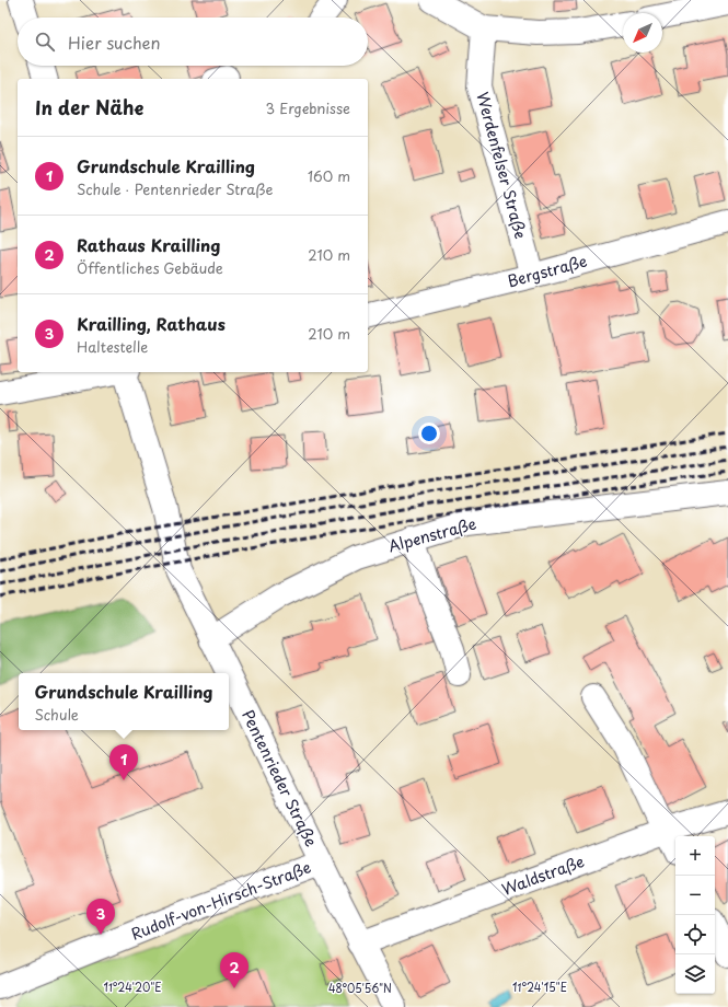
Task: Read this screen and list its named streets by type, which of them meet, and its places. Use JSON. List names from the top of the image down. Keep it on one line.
{"streets":{"street":["Werdenfelser Straße","Bergstraße","Alpenstraße","Pentenrieder Straße","Waldstraße","Rudolf-von-Hirsch-Straße"]},"crossings":[["Werdenfelser Straße","Bergstraße"],["Alpenstraße","Pentenrieder Straße"],["Pentenrieder Straße","Waldstraße"],["Pentenrieder Straße","Rudolf-von-Hirsch-Straße"]],"north":"bottom left","page":{"search":"Hier suchen","heading":["In der Nähe","3 Ergebnisse"],"list":[{"mark":"1","name":"Grundschule Krailling","note":"Schule · Pentenrieder Straße","value":"160 m"},{"mark":"2","name":"Rathaus Krailling","note":"Öffentliches Gebäude","value":"210 m"},{"mark":"3","name":"Krailling, Rathaus","note":"Haltestelle","value":"210 m"}],"popup":["Grundschule Krailling","Schule"],"pins":["1","3","2"],"map_buttons":["+","−"]},"coordinates":["11°24'20\"E","11°24'15\"E","48°05'56\"N"]}
